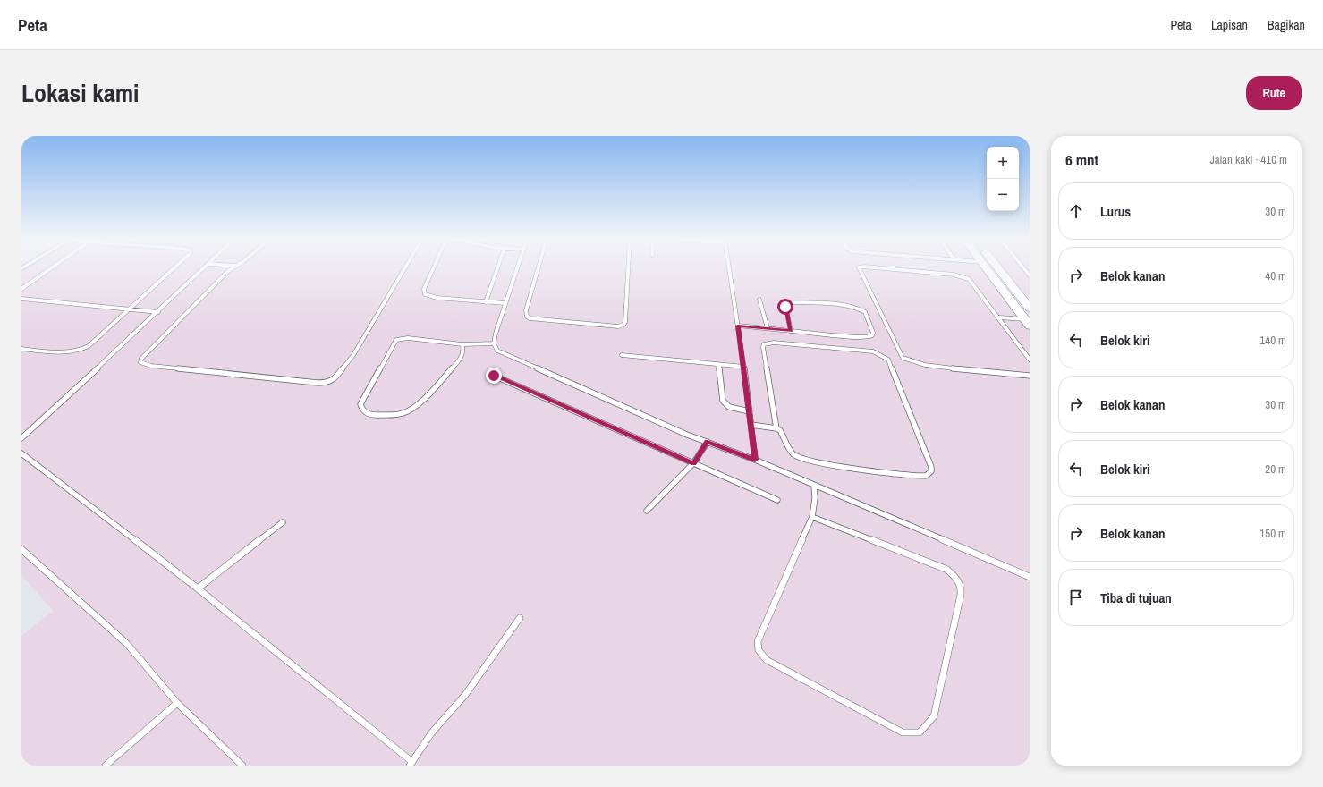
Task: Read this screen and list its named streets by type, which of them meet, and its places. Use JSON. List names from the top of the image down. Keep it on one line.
{"page":{"header":"Peta","nav":["Peta","Lapisan","Bagikan"],"title":"Lokasi kami","buttons":"Rute","heading":["6 mnt","Jalan kaki · 410 m"],"map_buttons":["+","−"],"list":[["Lurus","30 m"],["Belok kanan","40 m"],["Belok kiri","140 m"],["Belok kanan","30 m"],["Belok kiri","20 m"],["Belok kanan","150 m"],"Tiba di tujuan"]}}
